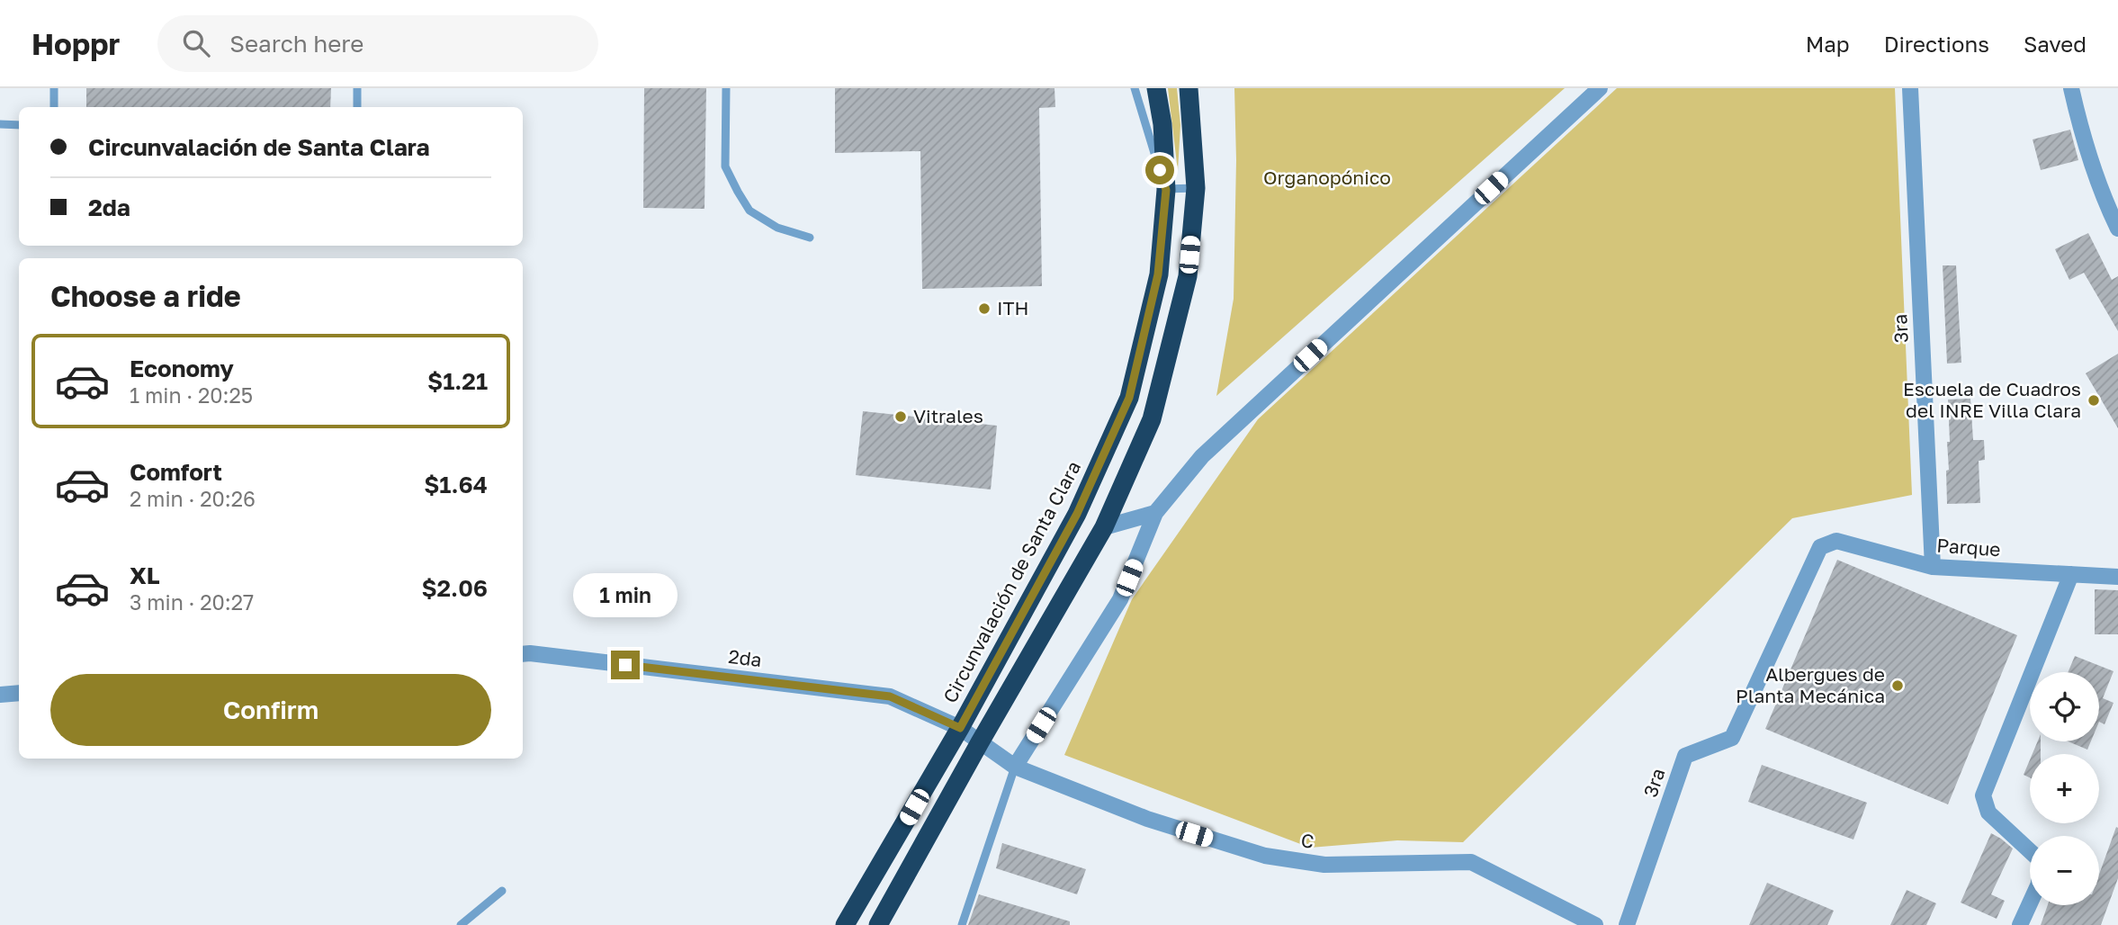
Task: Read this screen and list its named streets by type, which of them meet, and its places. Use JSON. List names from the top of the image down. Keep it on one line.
{"streets":{"highway":["Circunvalación de Santa Clara"],"street":["3ra","Parque","2da","C"]},"crossings":[["3ra","Parque"],["Circunvalación de Santa Clara","2da"],["2da","C"]],"parks":["Organopónico"],"places":["ITH","Escuela de Cuadros del INRE Villa Clara","Vitrales","Albergues de Planta Mecánica"],"page":{"header":"Hoppr","search":"Search here","nav":["Map","Directions","Saved"],"banner":["Circunvalación de Santa Clara","2da"],"heading":"Choose a ride","list":[{"name":"Economy","note":"1 min · 20:25","value":"$1.21"},{"name":"Comfort","note":"2 min · 20:26","value":"$1.64"},{"name":"XL","note":"3 min · 20:27","value":"$2.06"}],"bubble":"1 min","buttons":"Confirm","map_buttons":["+","−"]}}
